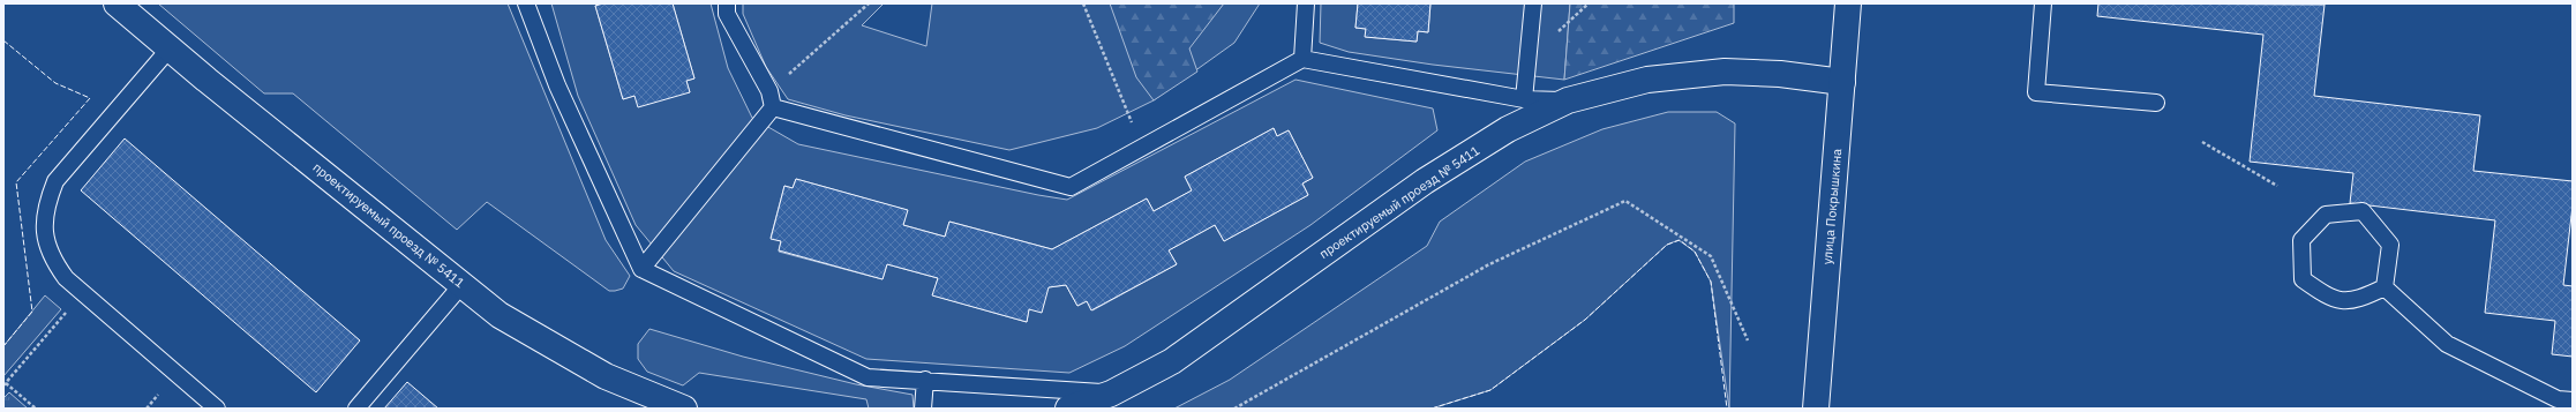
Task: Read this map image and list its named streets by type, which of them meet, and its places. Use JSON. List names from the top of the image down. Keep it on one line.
{"streets":{"street":["проектируемый проезд № 5411","улица Покрышкина"]},"crossings":[["проектируемый проезд № 5411","улица Покрышкина"]]}
